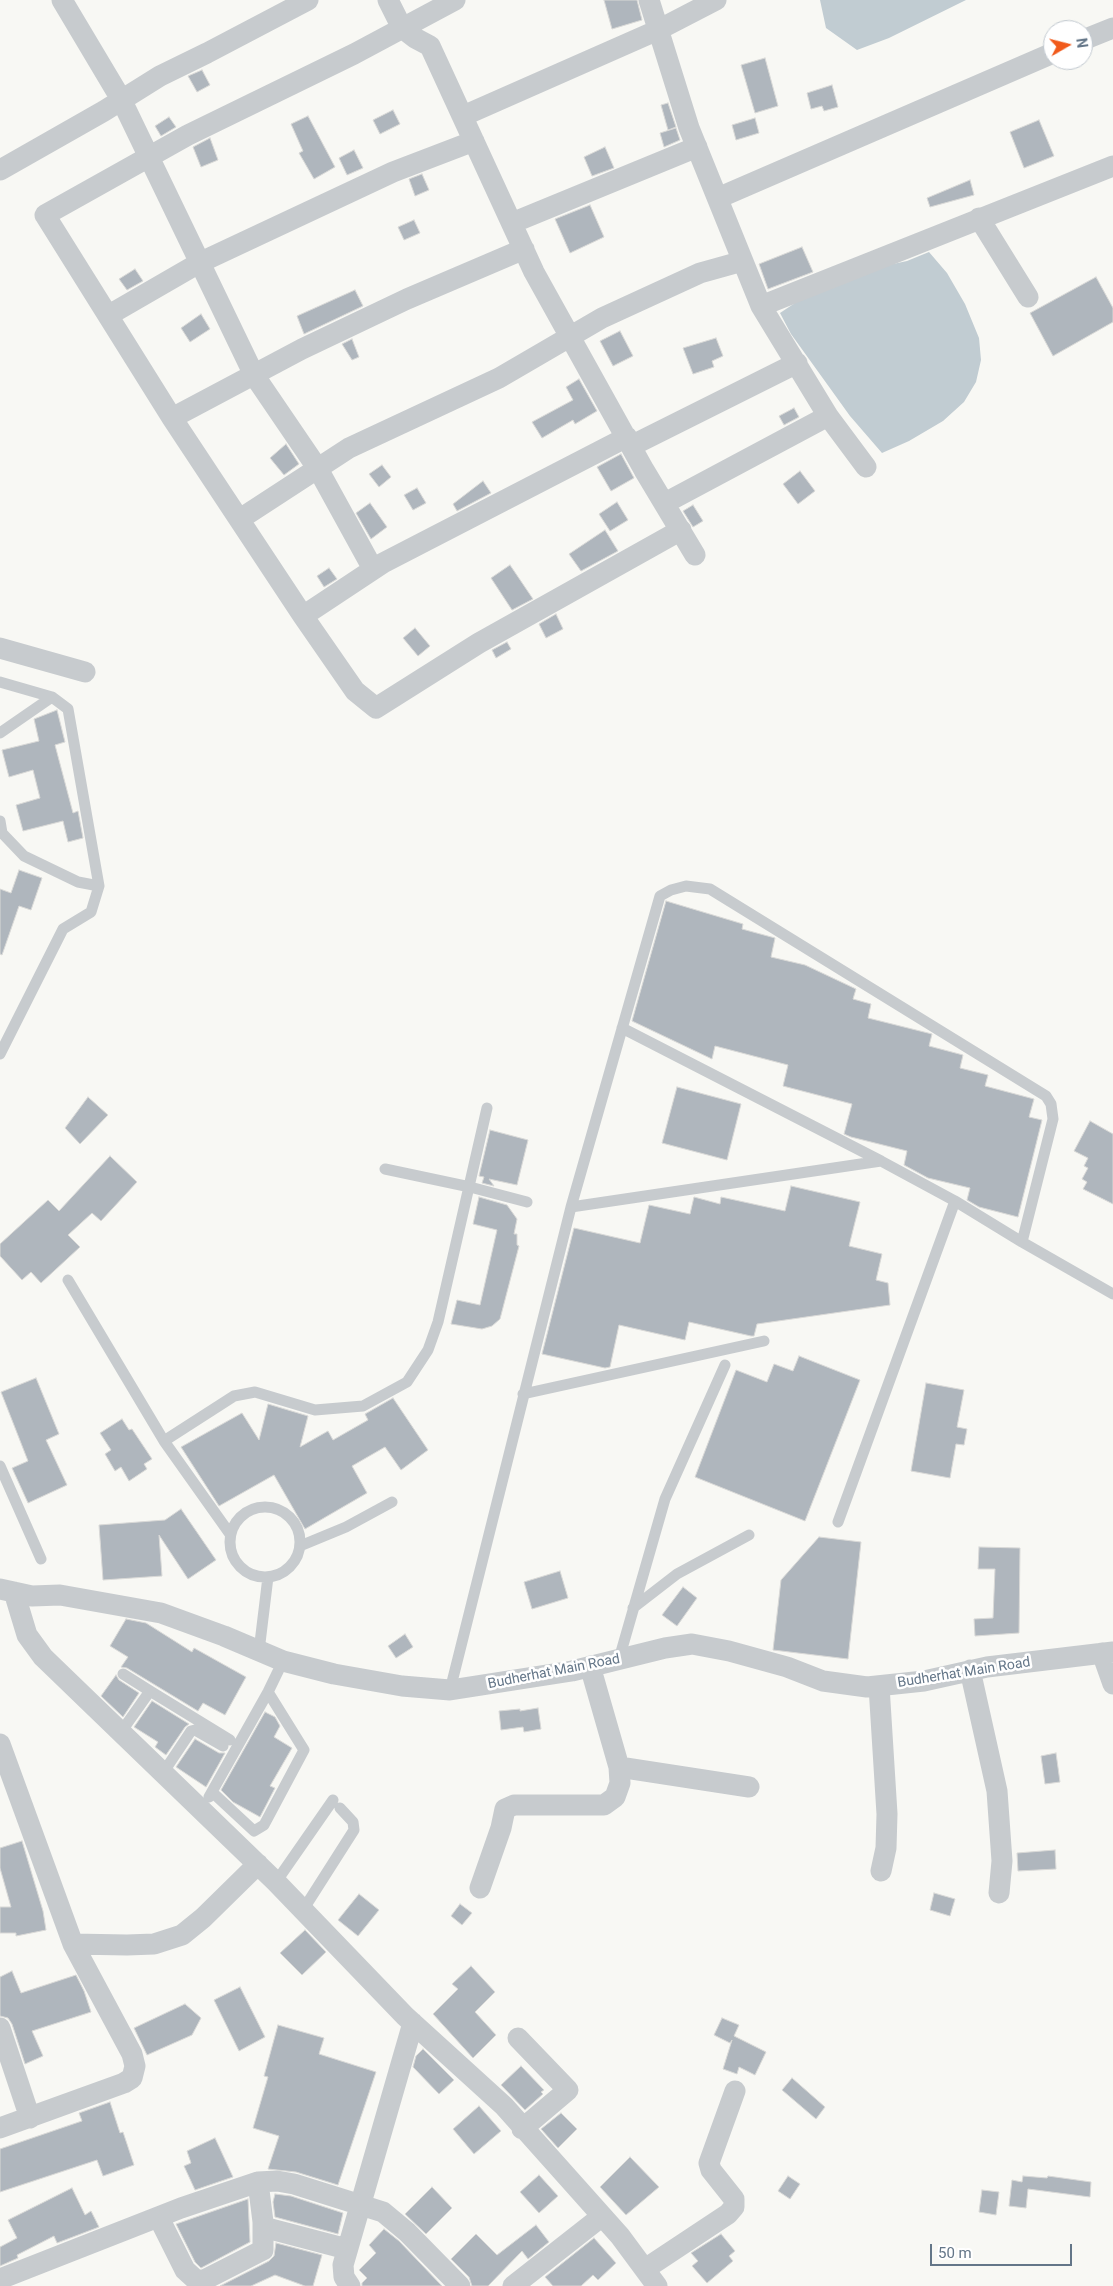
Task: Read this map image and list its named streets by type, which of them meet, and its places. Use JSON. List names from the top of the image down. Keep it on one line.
{"streets":{"street":["Budherhat Main Road"]},"scale_bar":"50 m","north":"right"}
